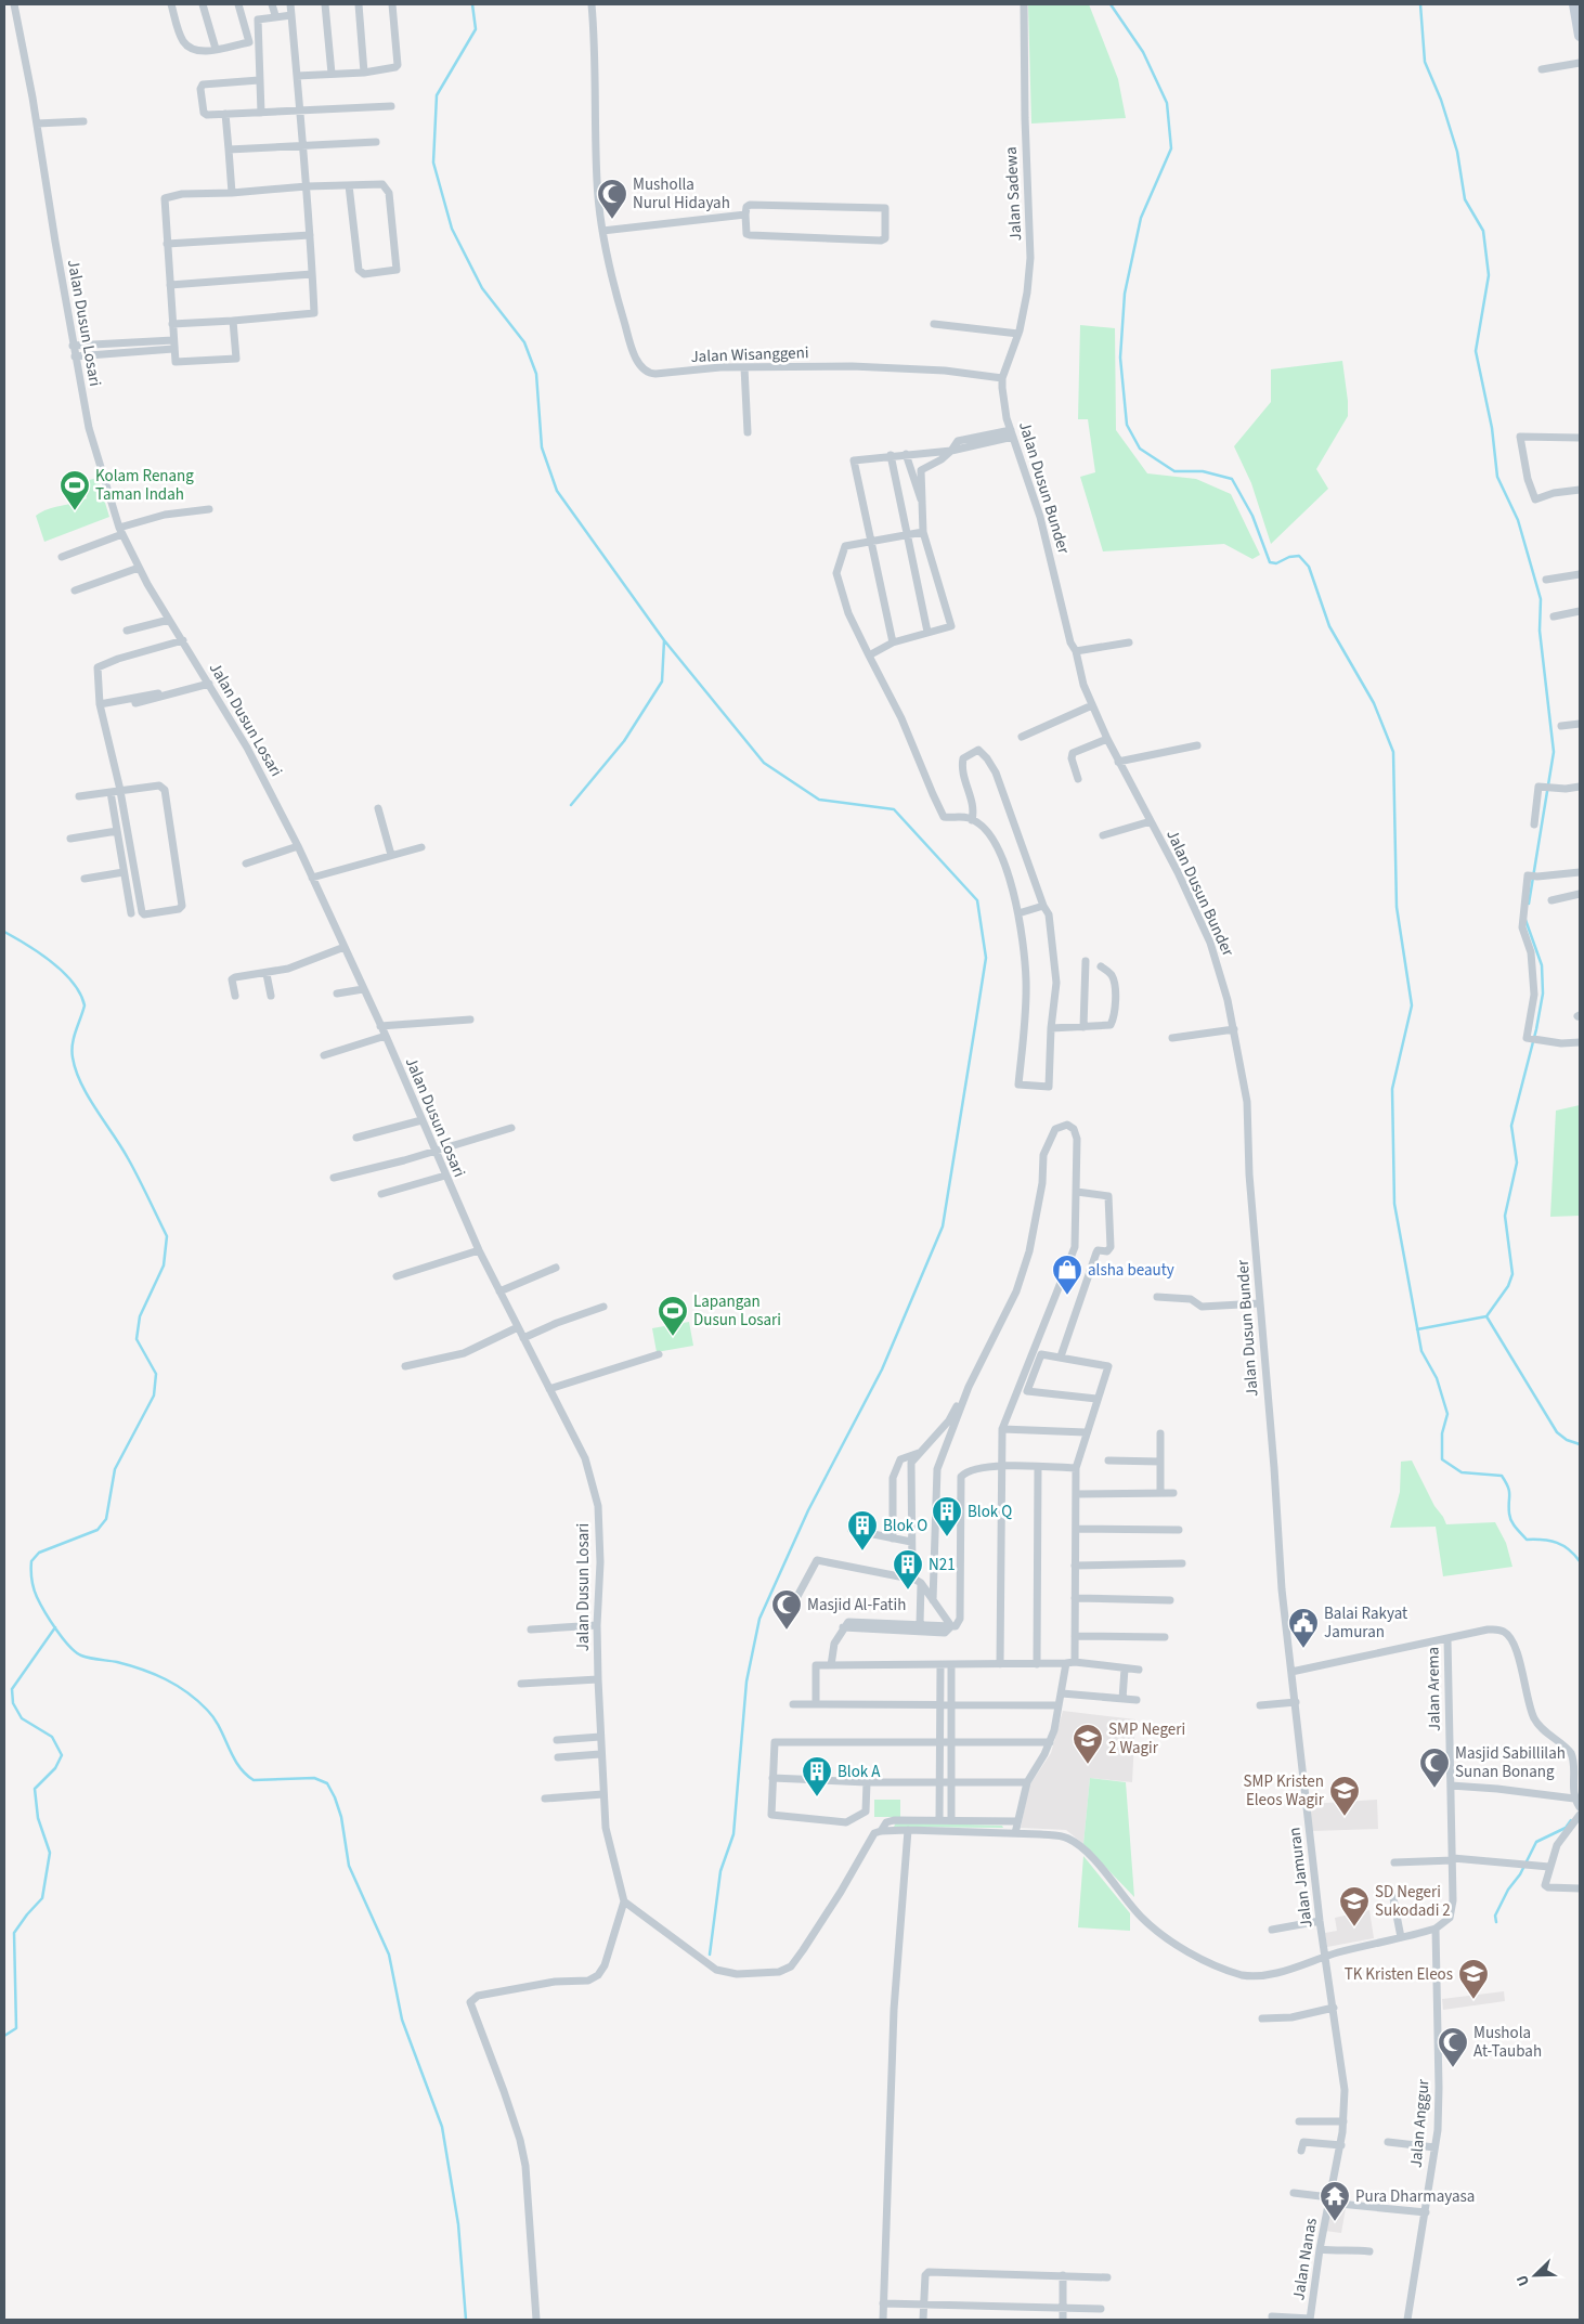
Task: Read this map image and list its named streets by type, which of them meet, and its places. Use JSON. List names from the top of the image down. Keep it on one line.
{"streets":{"street":["Jalan Sadewa","Jalan Dusun Losari","Jalan Wisanggeni","Jalan Dusun Bunder","Jalan Arema","Jalan Jamuran","Jalan Anggur","Jalan Nanas"]},"crossings":[["Jalan Sadewa","Jalan Wisanggeni"],["Jalan Sadewa","Jalan Dusun Bunder"],["Jalan Wisanggeni","Jalan Dusun Bunder"],["Jalan Dusun Bunder","Jalan Jamuran"],["Jalan Arema","Jalan Anggur"],["Jalan Jamuran","Jalan Nanas"]],"places":{"mosque":["Musholla Nurul Hidayah","Masjid Al-Fatih","Masjid Sabillilah Sunan Bonang","Mushola At-Taubah"],"sports":["Kolam Renang Taman Indah","Lapangan Dusun Losari"],"shop":["alsha beauty"],"building":["Blok Q","Blok O","N21","Blok A"],"public building":["Balai Rakyat Jamuran"],"school or university":["SMP Negeri 2 Wagir","SMP Kristen Eleos Wagir","SD Negeri Sukodadi 2","TK Kristen Eleos"],"temple":["Pura Dharmayasa"]},"north":"bottom left"}
